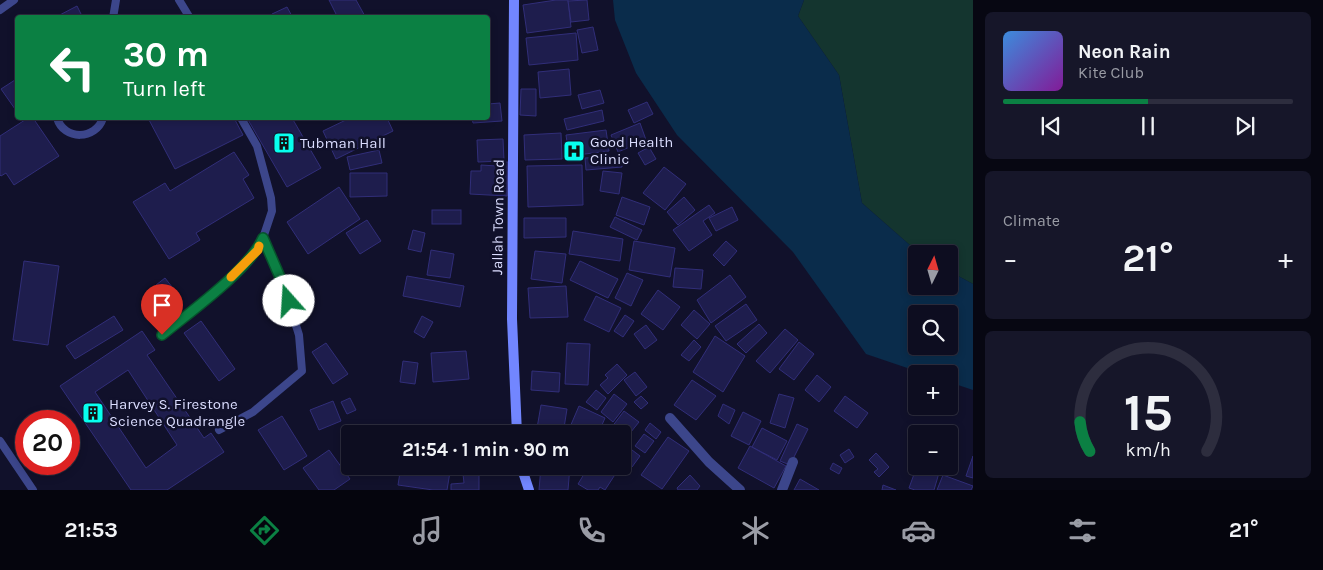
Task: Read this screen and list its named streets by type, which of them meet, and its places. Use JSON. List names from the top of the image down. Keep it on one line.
{"streets":{"street":["Jallah Town Road"]},"places":{"building":["Tubman Hall","Harvey S. Firestone Science Quadrangle"],"hospital":["Good Health Clinic"]},"north":"top","page":{"turn":["30 m","Turn left"],"song":["Neon Rain","Kite Club"],"tile":"Climate","heat":["−","21°","+"],"map_buttons":["+","−"],"limit":"20","trip":"21:54 · 1 min · 90 m","tabs":["21:53","21°"],"gauge":["15","km/h"]}}
